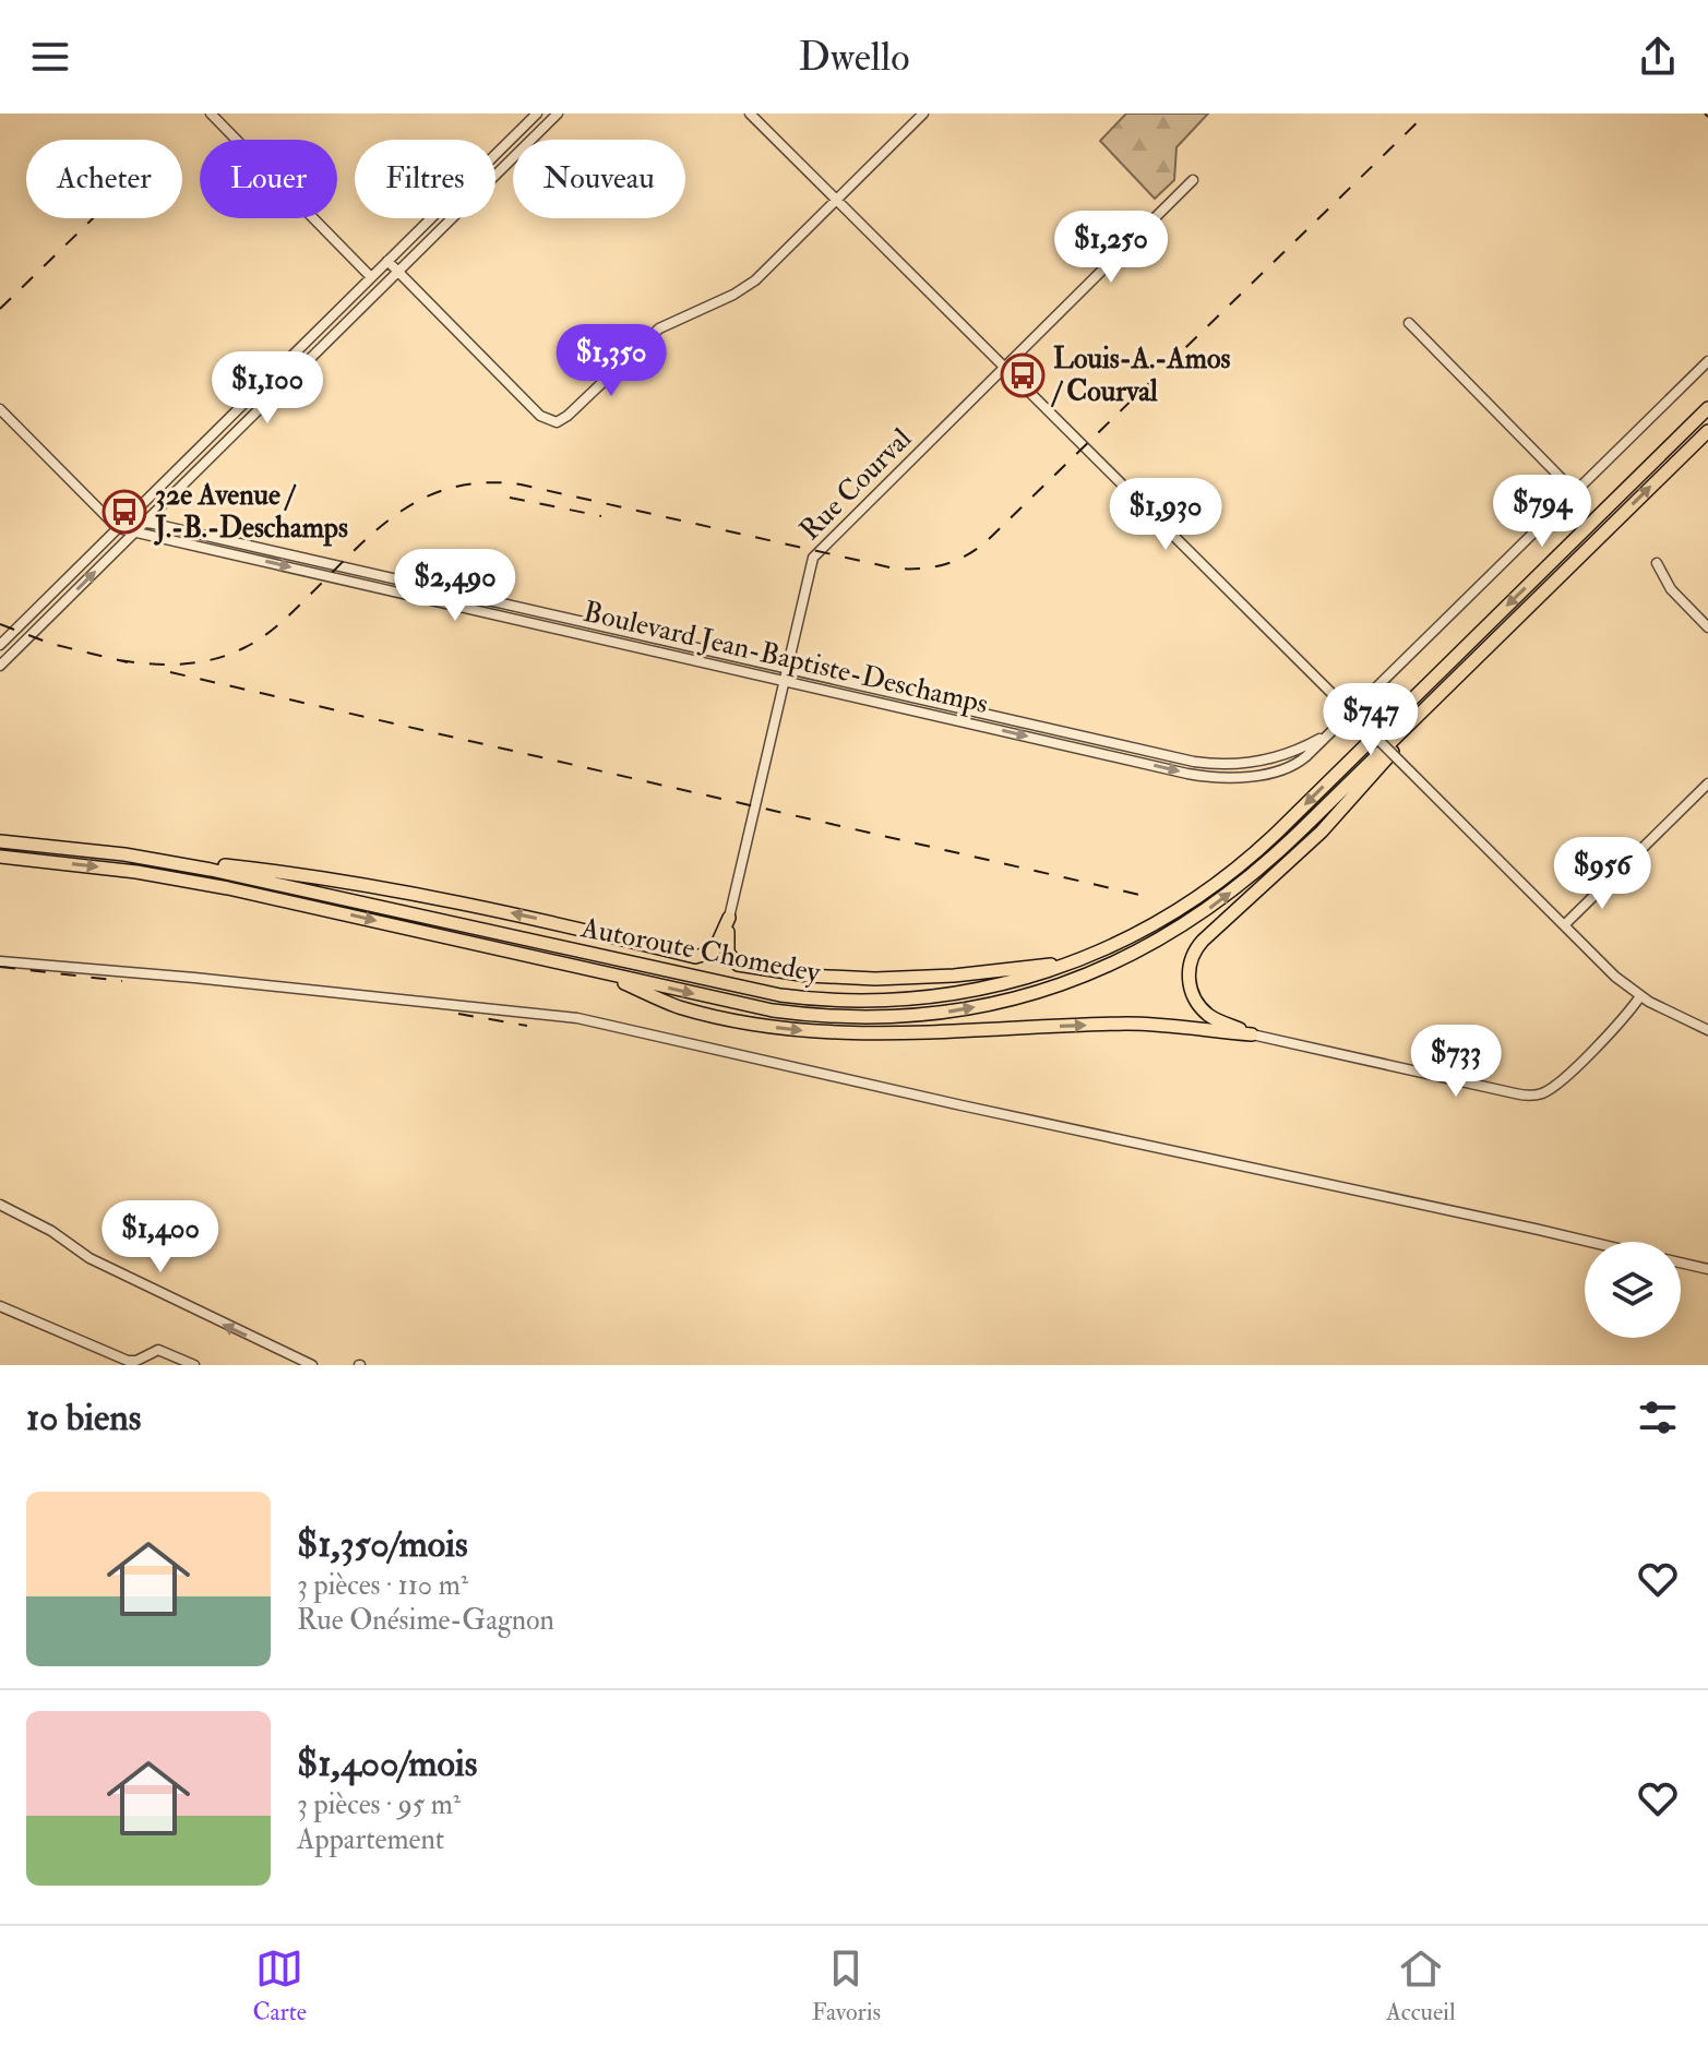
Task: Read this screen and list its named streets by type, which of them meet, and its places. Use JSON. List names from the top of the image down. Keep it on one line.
{"streets":{"highway":["Autoroute Chomedey"],"street":["Rue Courval","Boulevard Jean-Baptiste-Deschamps"]},"crossings":[["Rue Courval","Boulevard Jean-Baptiste-Deschamps"]],"places":{"bus stop":["Louis-A.-Amos / Courval","32e Avenue / J.-B.-Deschamps"]},"page":{"header":"Dwello","chip":["Acheter","Louer","Filtres","Nouveau"],"price":["$1,250","$1,350","$1,100","$794","$1,930","$2,490","$747","$956","$733","$1,400"],"heading":"10 biens","list":[{"name":"$1,350/mois","note":"3 pièces · 110 m² · Rue Onésime-Gagnon"},{"name":"$1,400/mois","note":"3 pièces · 95 m² · Appartement"}],"tabs":["Carte","Favoris","Accueil"]}}
